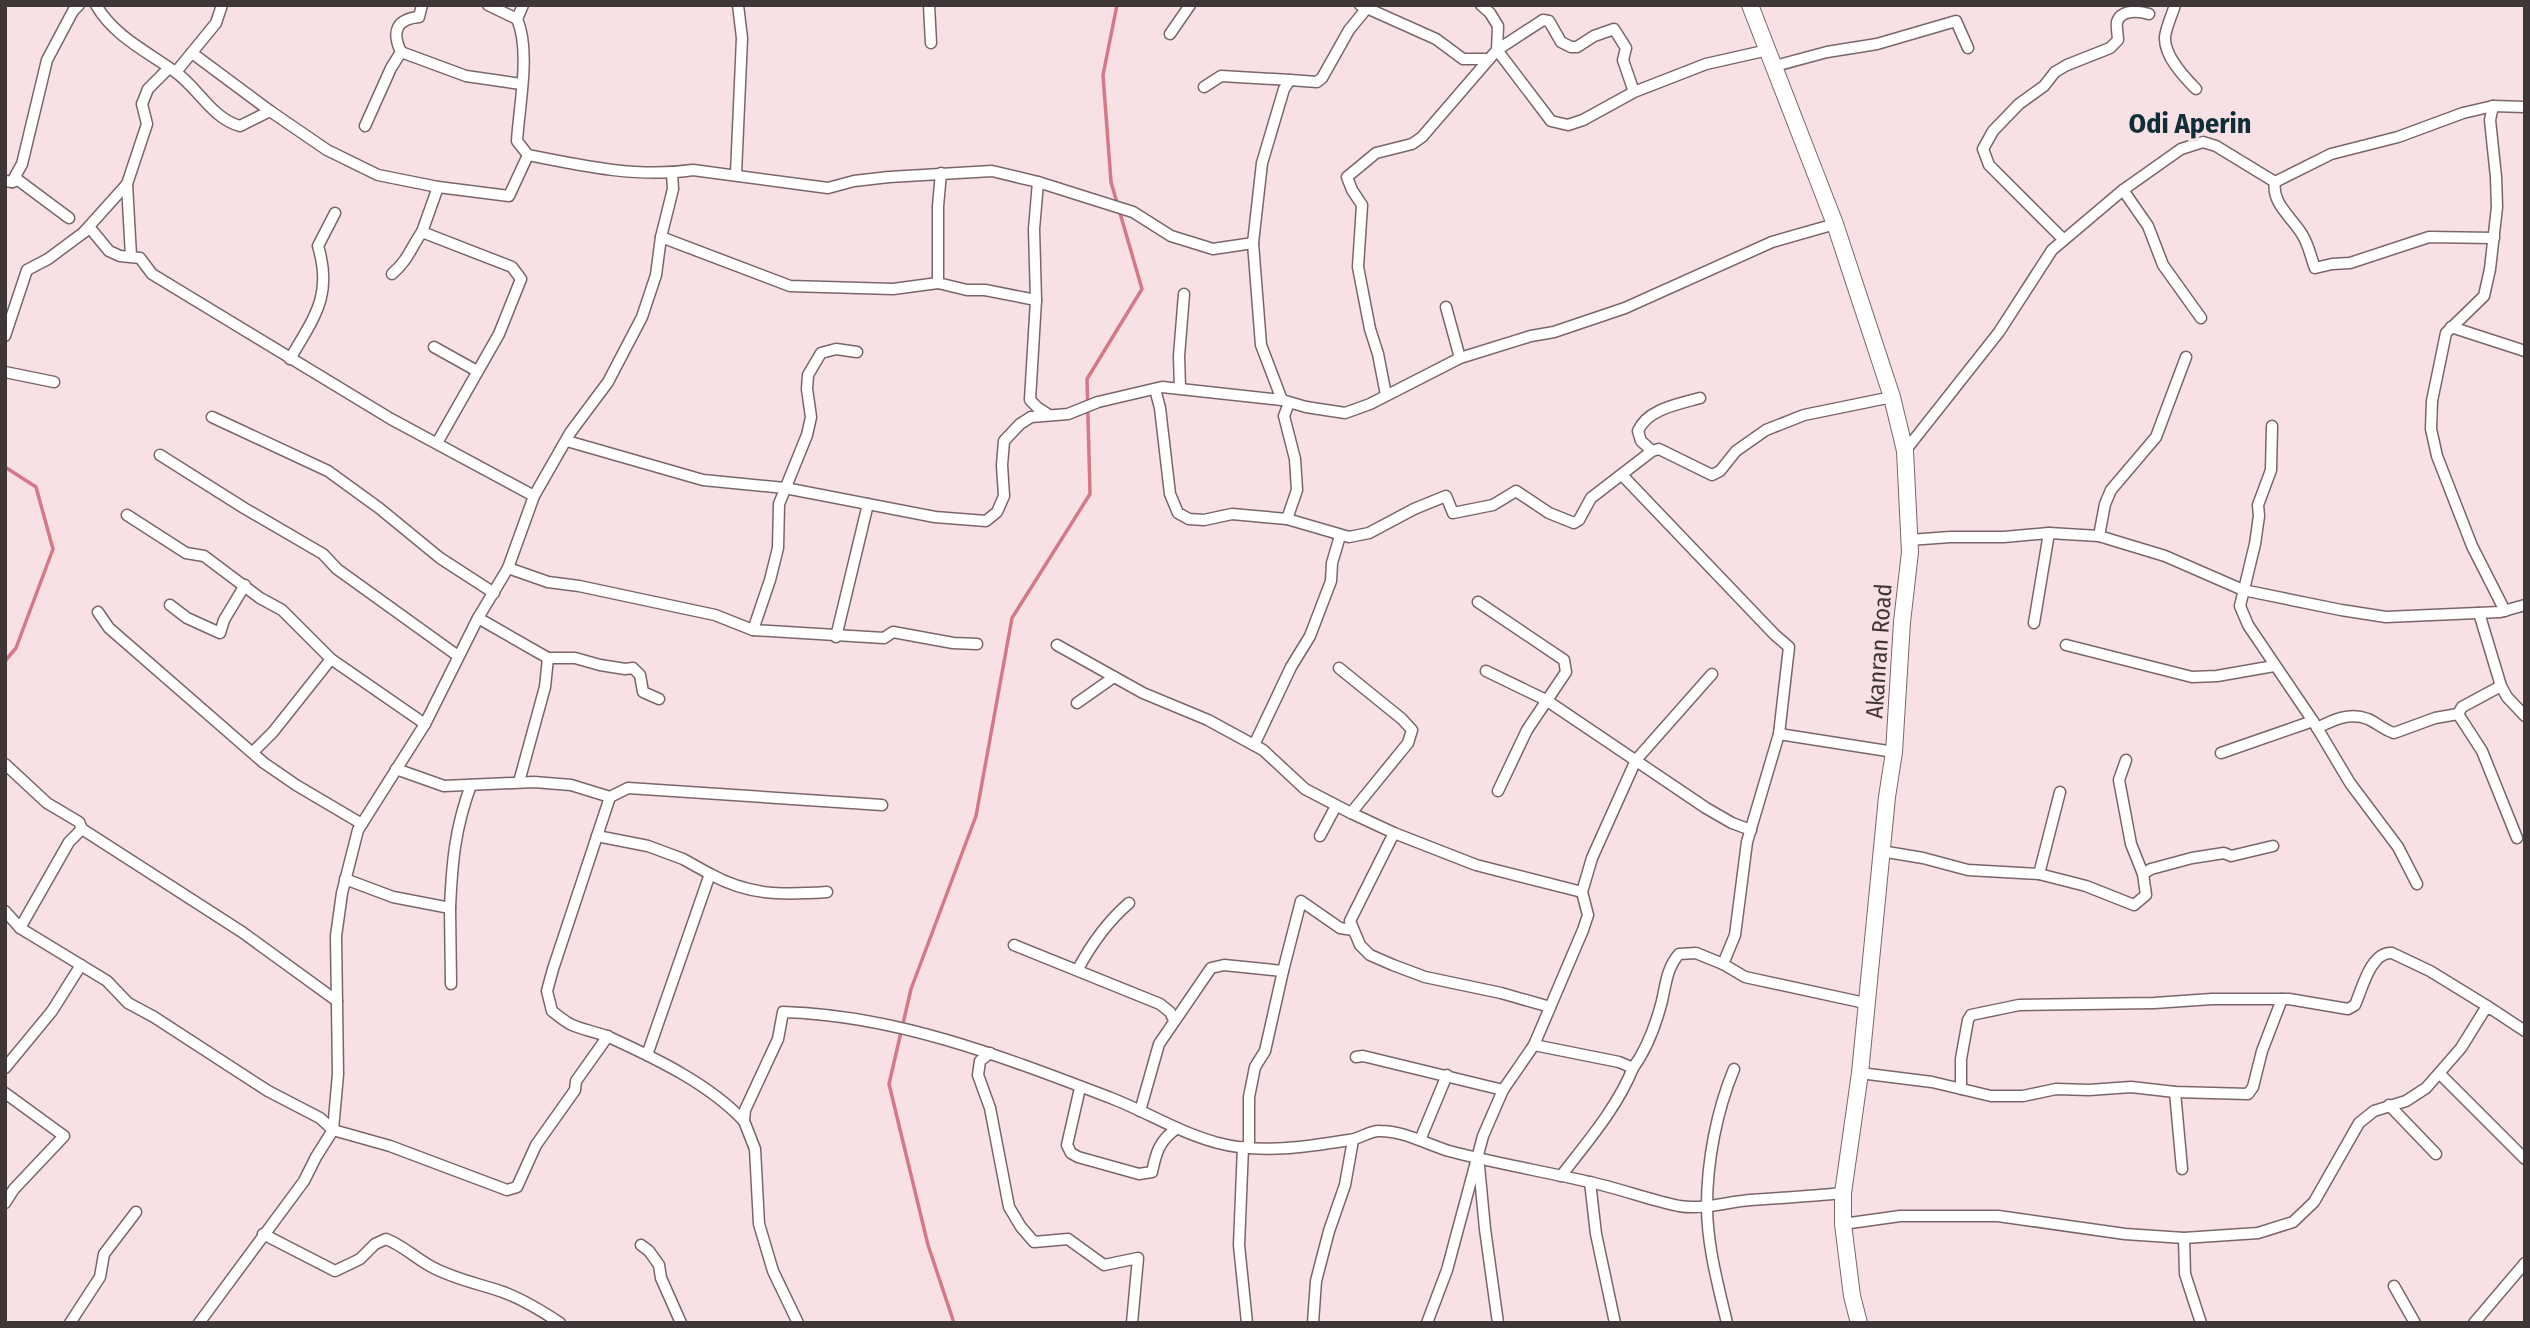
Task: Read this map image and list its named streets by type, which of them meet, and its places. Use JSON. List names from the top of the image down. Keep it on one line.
{"streets":{"main road":["Akanran Road"]},"districts":["Odi Aperin"]}
